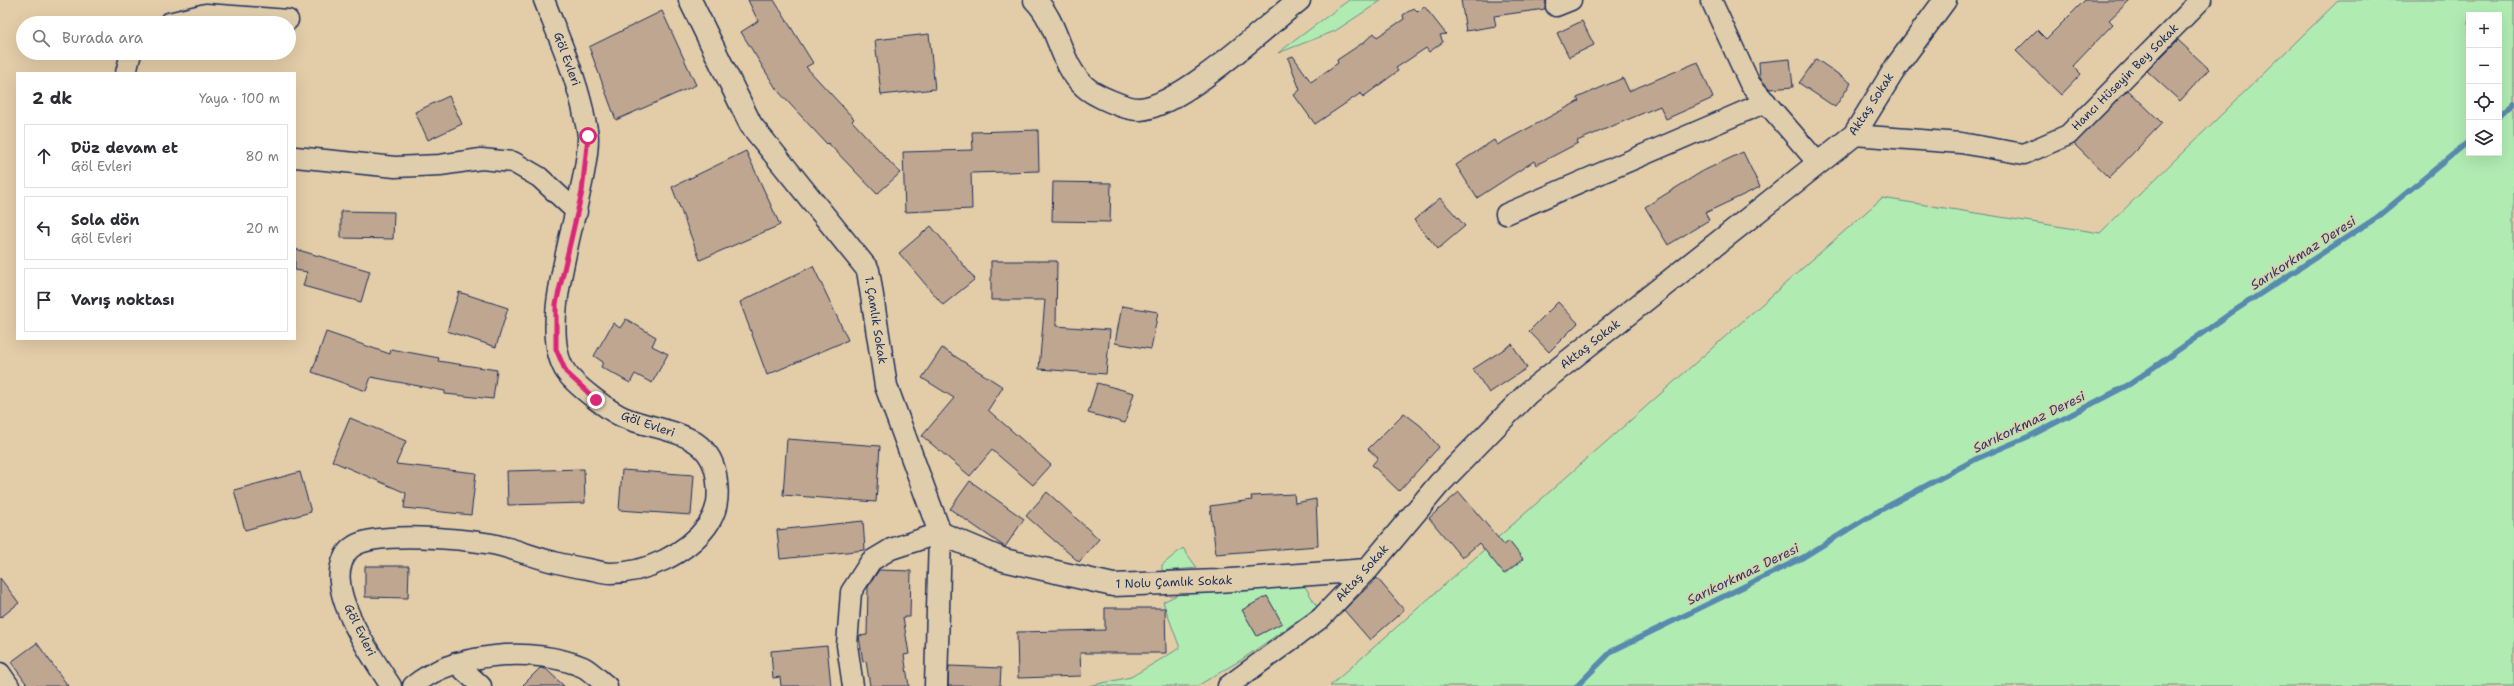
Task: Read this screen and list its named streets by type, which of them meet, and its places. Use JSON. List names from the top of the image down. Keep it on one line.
{"streets":{"street":["Göl Evleri","Hancı Hüseyin Bey Sokak","Aktaş Sokak","1. Çamlık Sokak","1 Nolu Çamlık Sokak"]},"crossings":[["Hancı Hüseyin Bey Sokak","Aktaş Sokak"],["Aktaş Sokak","1 Nolu Çamlık Sokak"],["1. Çamlık Sokak","1 Nolu Çamlık Sokak"]],"water":["Sarıkorkmaz Deresi"],"page":{"map_buttons":["+","−"],"search":"Burada ara","heading":["2 dk","Yaya · 100 m"],"list":[["Düz devam et","Göl Evleri","80 m"],["Sola dön","Göl Evleri","20 m"],"Varış noktası"]}}
